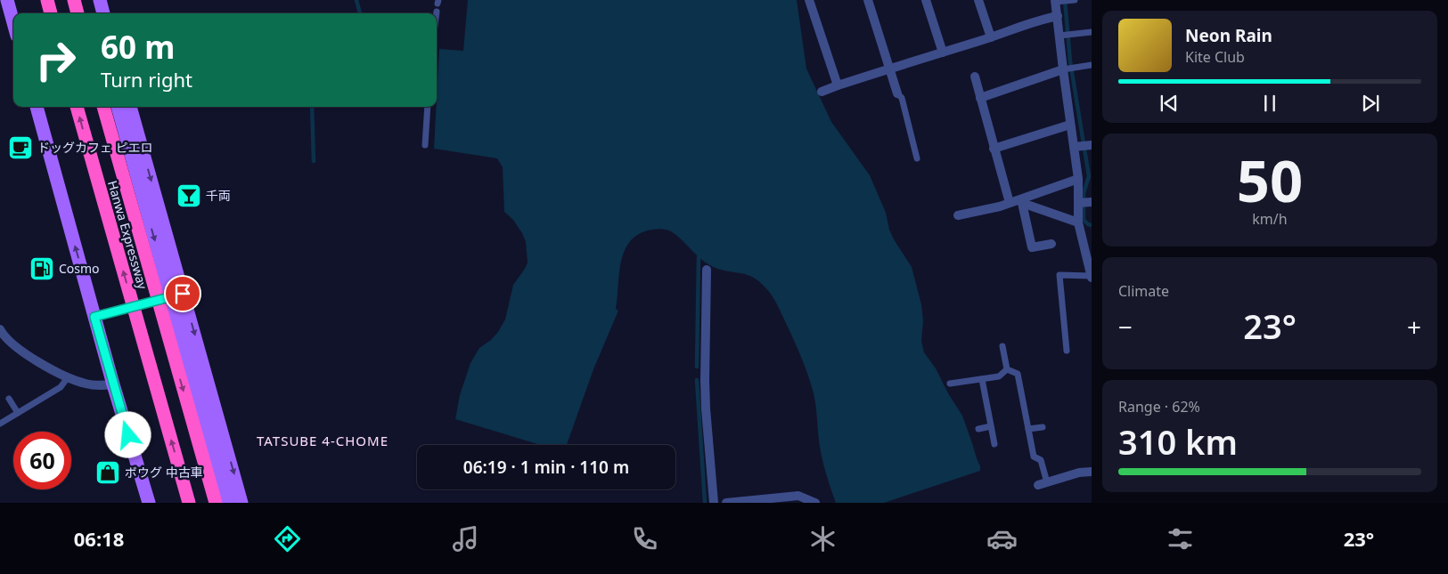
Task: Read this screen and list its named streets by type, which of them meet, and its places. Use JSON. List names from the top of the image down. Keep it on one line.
{"streets":{"highway":["Hanwa Expressway"]},"districts":["TATSUBE 4-CHOME"],"places":{"cafe":["ドッグカフェ ピエロ"],"bar":["千両"],"fuel station":["Cosmo"],"shop":["ボウグ 中古車"]},"page":{"turn":["60 m","Turn right"],"song":["Neon Rain","Kite Club"],"tile":[["50","km/h"],"Climate",["Range · 62%","310 km"]],"heat":["−","23°","+"],"limit":"60","trip":"06:19 · 1 min · 110 m","tabs":["06:18","23°"]}}
